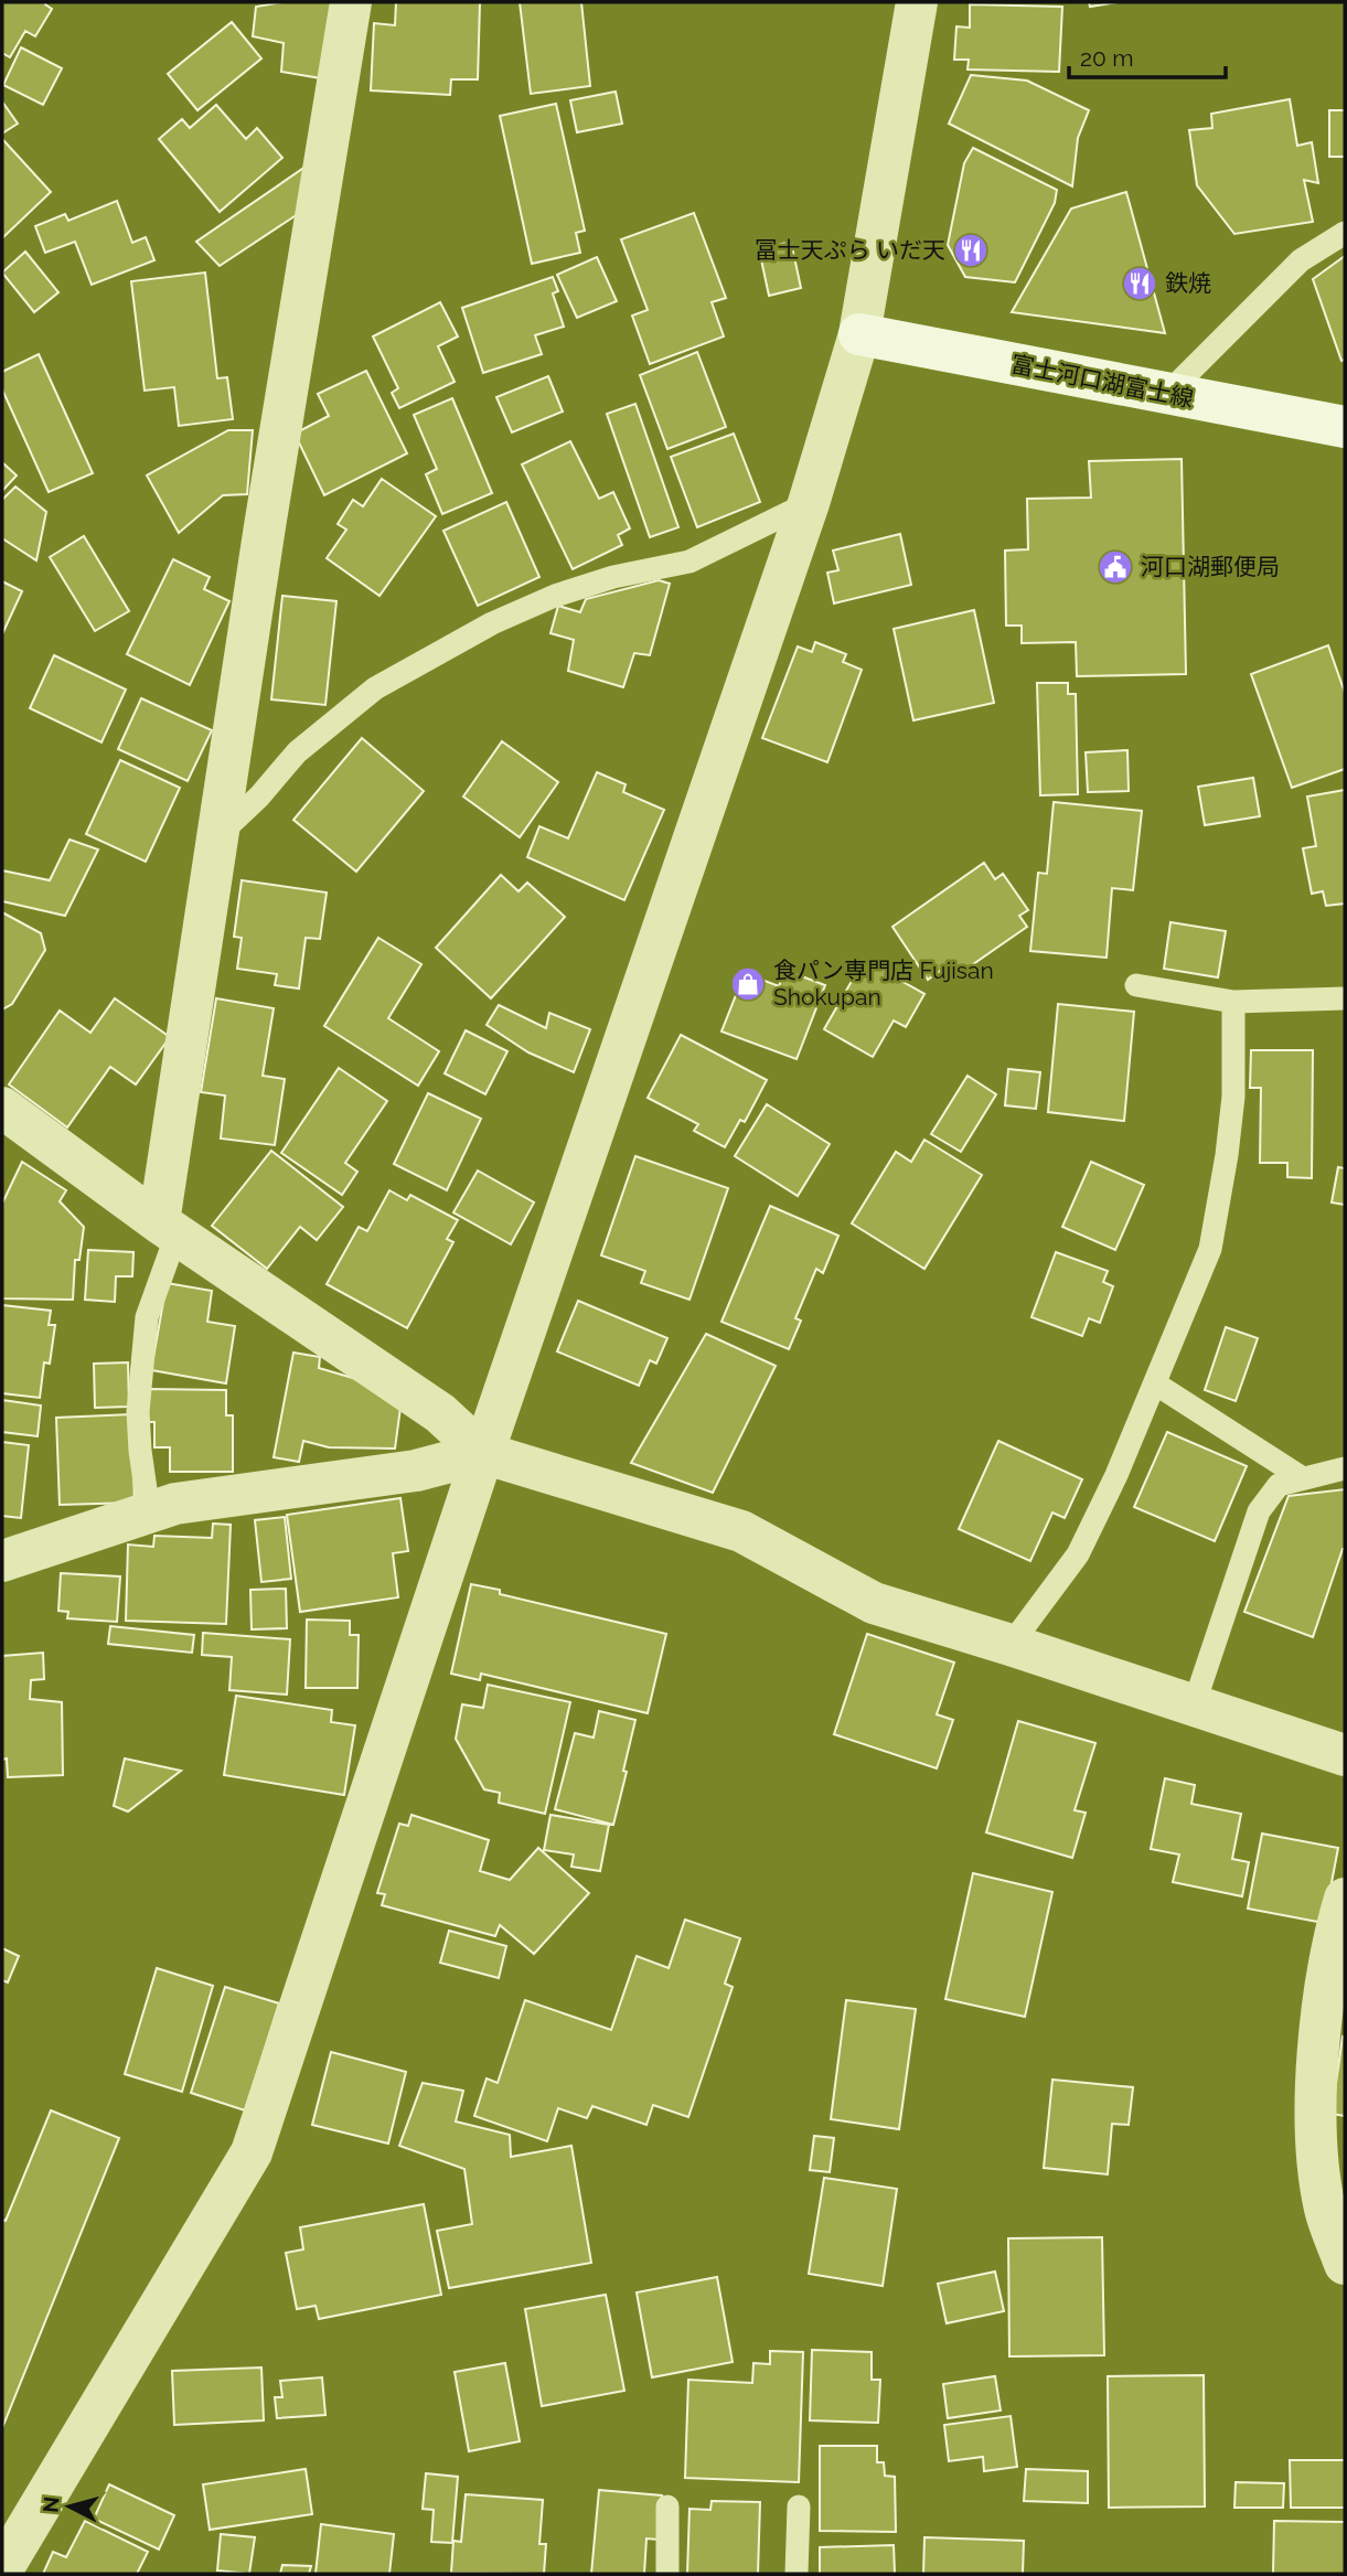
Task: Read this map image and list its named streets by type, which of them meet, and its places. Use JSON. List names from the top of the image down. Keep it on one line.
{"streets":{"main road":["富士河口湖富士線"]},"places":{"restaurant":["冨士天ぷら いだ天","鉄焼"],"public building":["河口湖郵便局"],"shop":["食パン専門店 Fujisan Shokupan"]},"scale_bar":"20 m","north":"left"}
